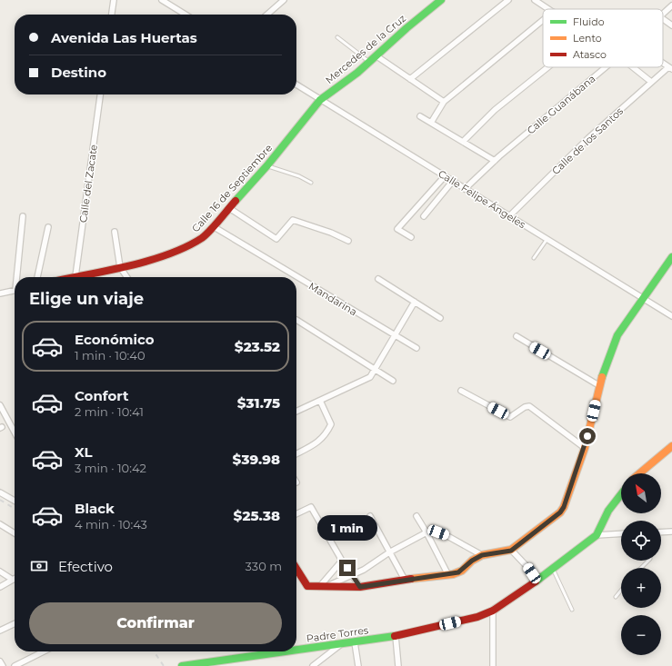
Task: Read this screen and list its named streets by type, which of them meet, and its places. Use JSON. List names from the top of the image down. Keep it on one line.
{"streets":{"street":["Mercedes de la Cruz","Calle Guanábana","Calle de los Santos","Calle del Zacate","Calle 16 de Septiembre","Calle Felipe Ángeles","Mandarina","Padre Torres"]},"crossings":[["Mercedes de la Cruz","Calle 16 de Septiembre"],["Mercedes de la Cruz","Calle Felipe Ángeles"],["Calle Guanábana","Calle Felipe Ángeles"],["Calle de los Santos","Calle Felipe Ángeles"],["Calle del Zacate","Calle 16 de Septiembre"],["Calle 16 de Septiembre","Calle Felipe Ángeles"],["Calle 16 de Septiembre","Mandarina"]],"legend":["Fluido","Lento","Atasco"],"north":"top left","page":{"banner":["Avenida Las Huertas","Destino"],"heading":"Elige un viaje","list":[{"name":"Económico","note":"1 min · 10:40","value":"$23.52"},{"name":"Confort","note":"2 min · 10:41","value":"$31.75"},{"name":"XL","note":"3 min · 10:42","value":"$39.98"},{"name":"Black","note":"4 min · 10:43","value":"$25.38"}],"map_buttons":["+","−"],"bubble":"1 min","pay":["Efectivo","330 m"],"buttons":"Confirmar"}}
